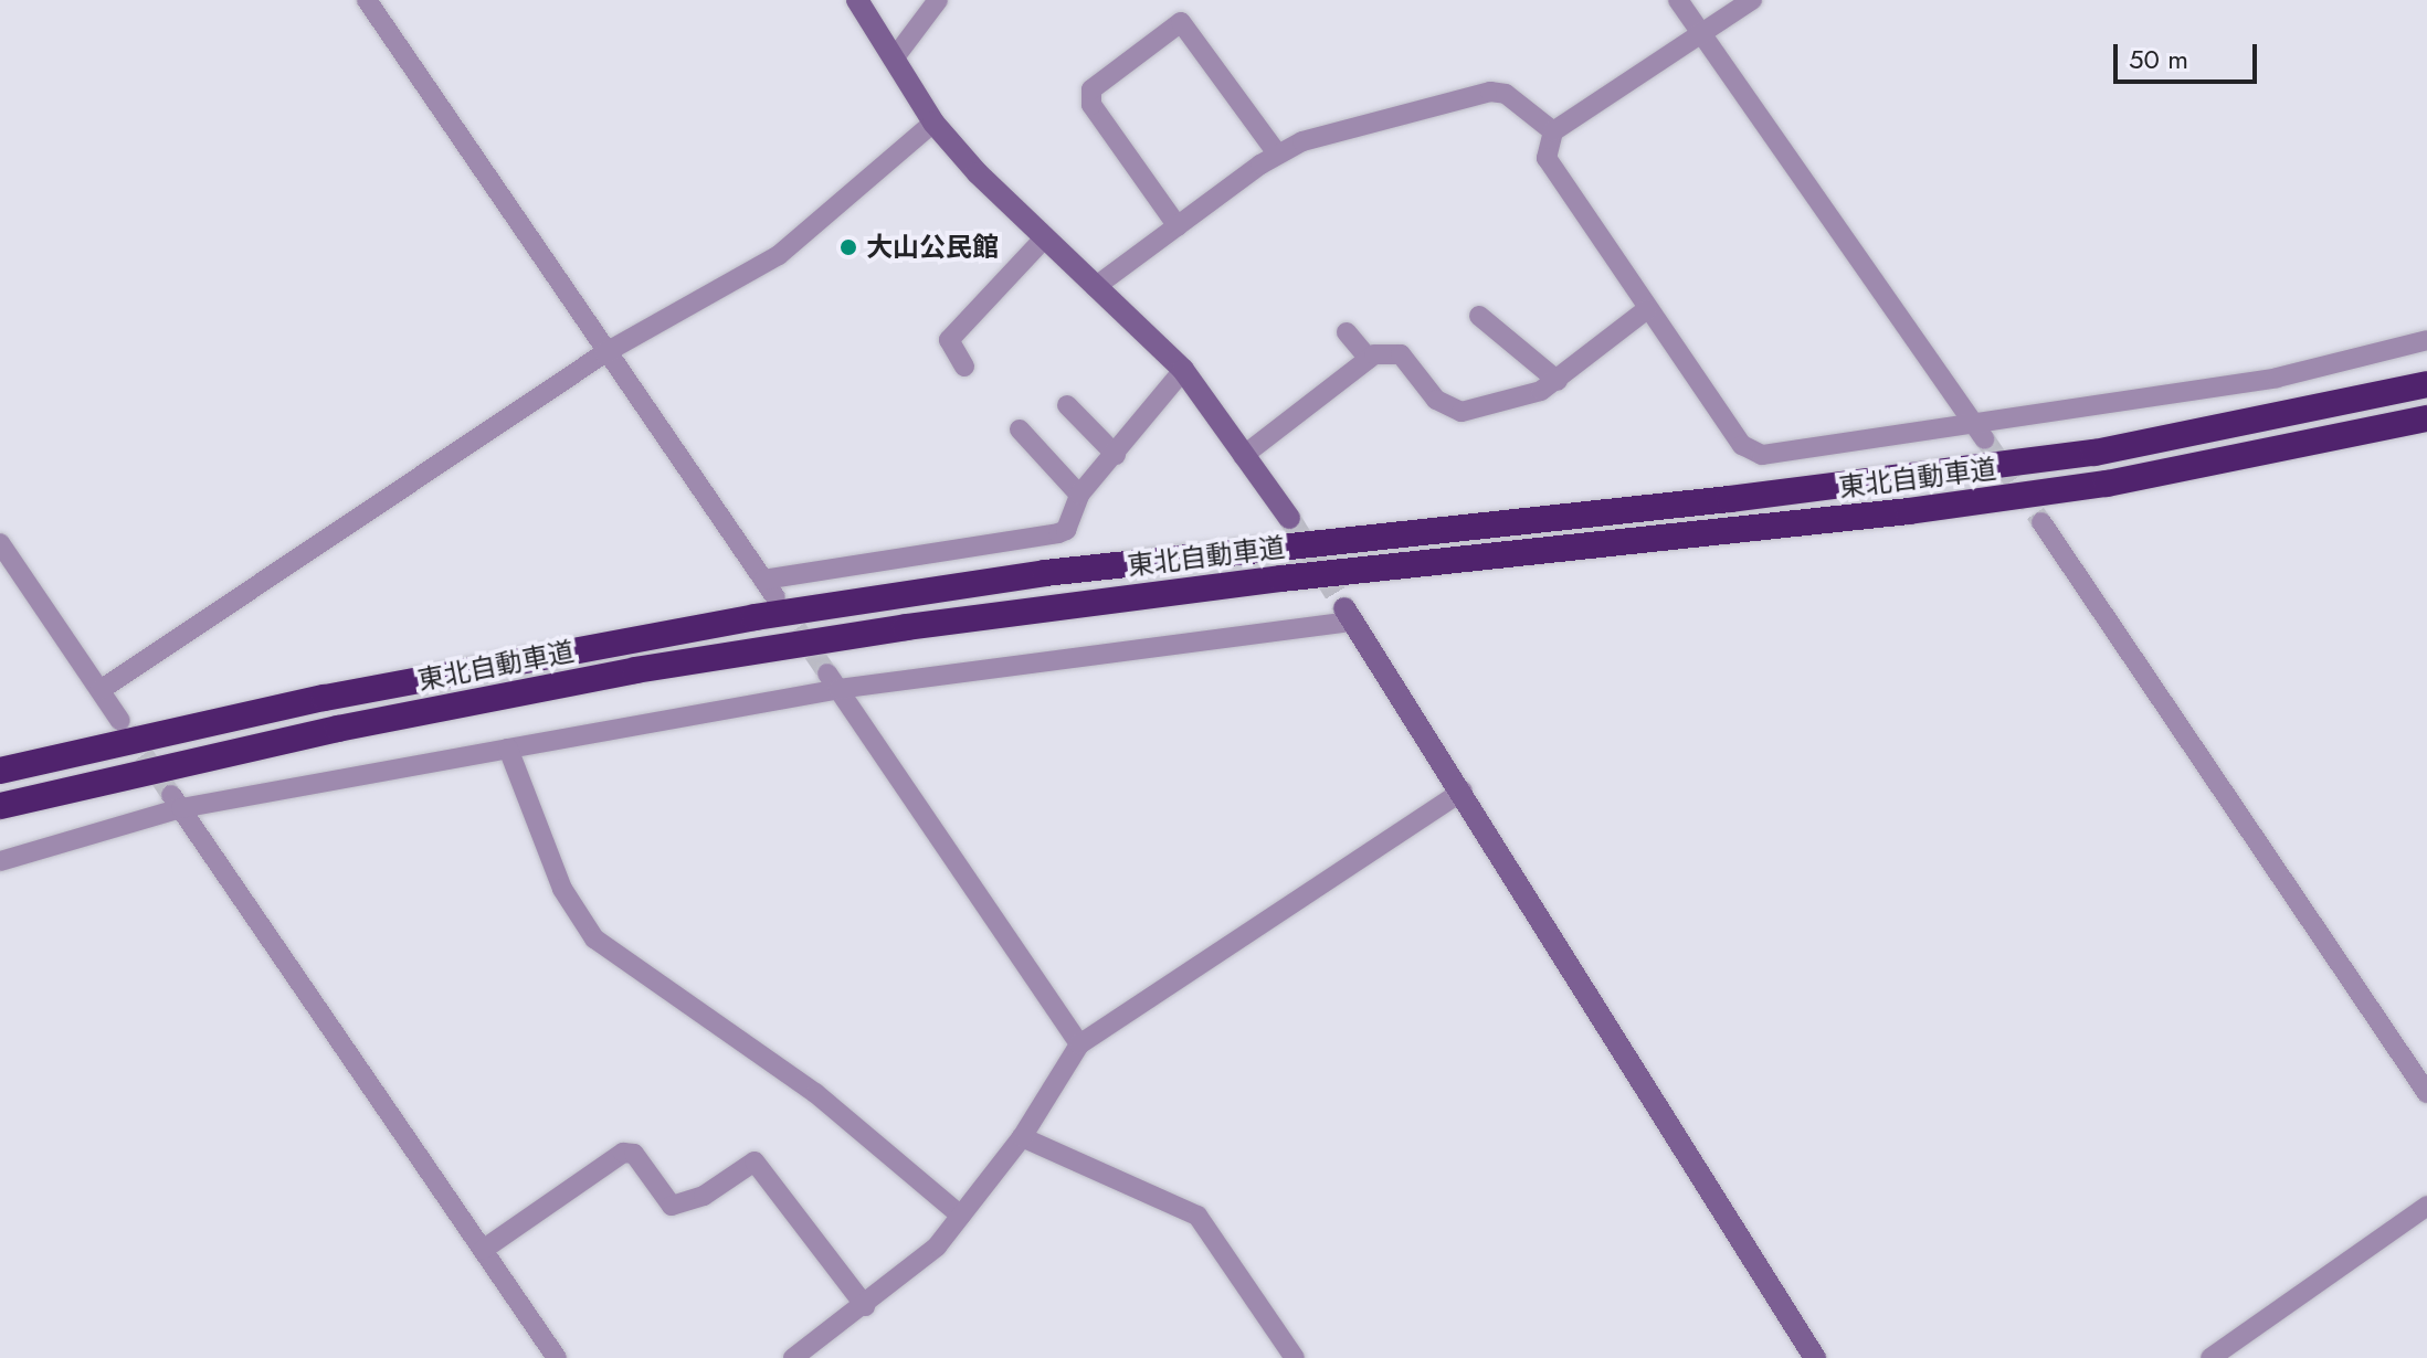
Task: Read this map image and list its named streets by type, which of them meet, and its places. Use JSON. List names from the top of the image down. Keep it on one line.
{"streets":{"highway":["東北自動車道"]},"places":["大山公民館"],"scale_bar":"50 m"}
